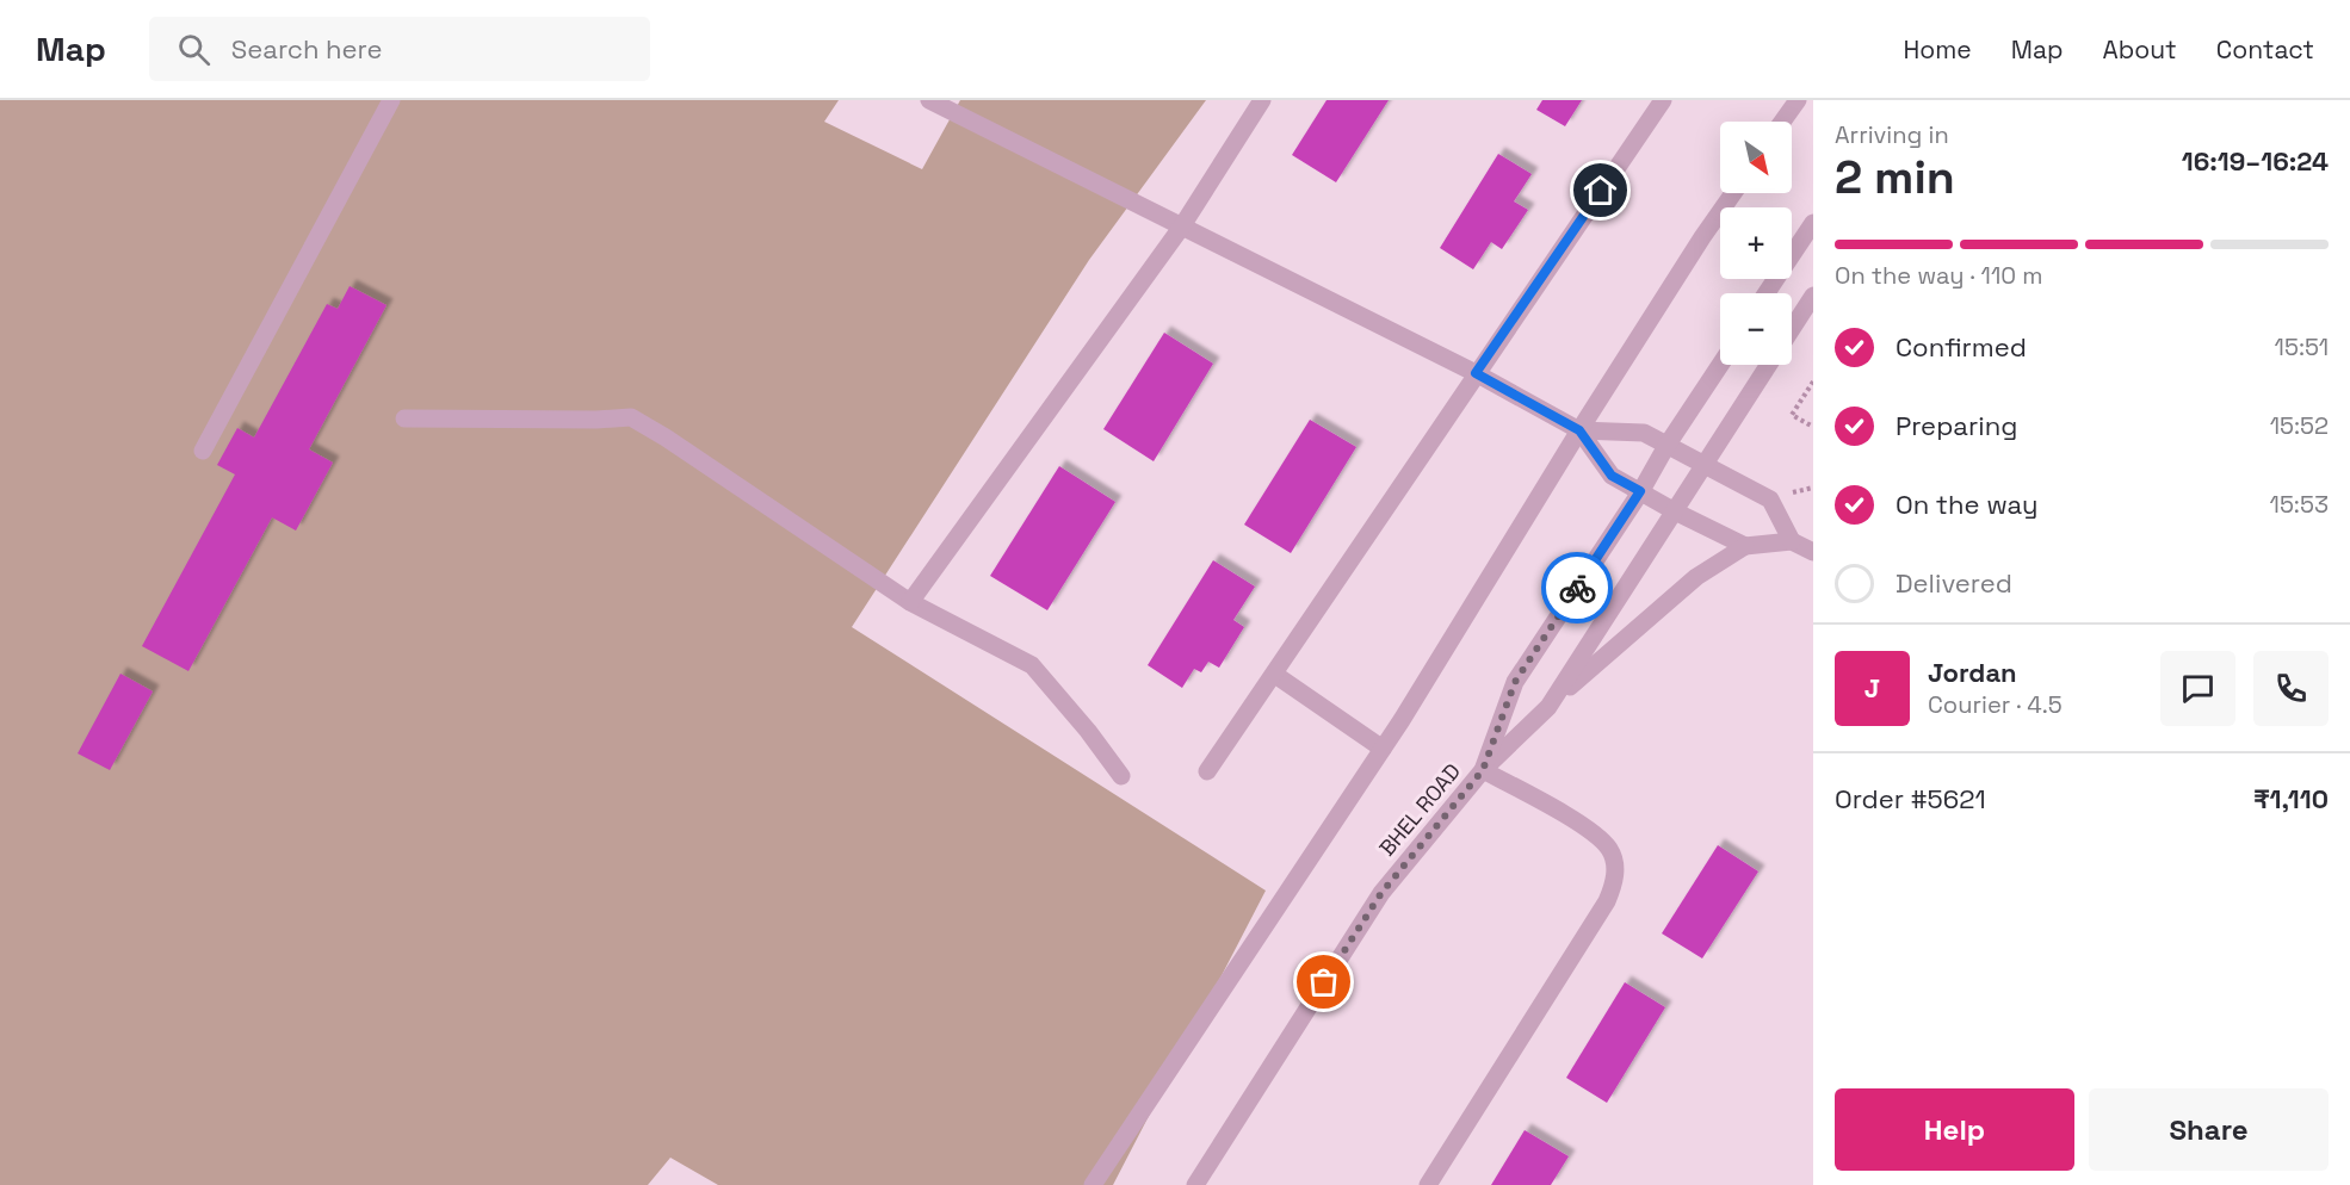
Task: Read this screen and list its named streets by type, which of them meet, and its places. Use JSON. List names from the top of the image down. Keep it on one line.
{"streets":{"street":["BHEL ROAD"]},"north":"bottom right","page":{"header":"Map","search":"Search here","nav":["Home","Map","About","Contact"],"heading":["2 min","Arriving in","16:19–16:24"],"panel":["Jordan","Courier · 4.5","Order #5621","₹1,110"],"map_buttons":["+","−"],"bar":"On the way · 110 m","list":[["Confirmed","15:51"],["Preparing","15:52"],["On the way","15:53"],"Delivered"],"round":"J","buttons":["Help","Share"]}}
